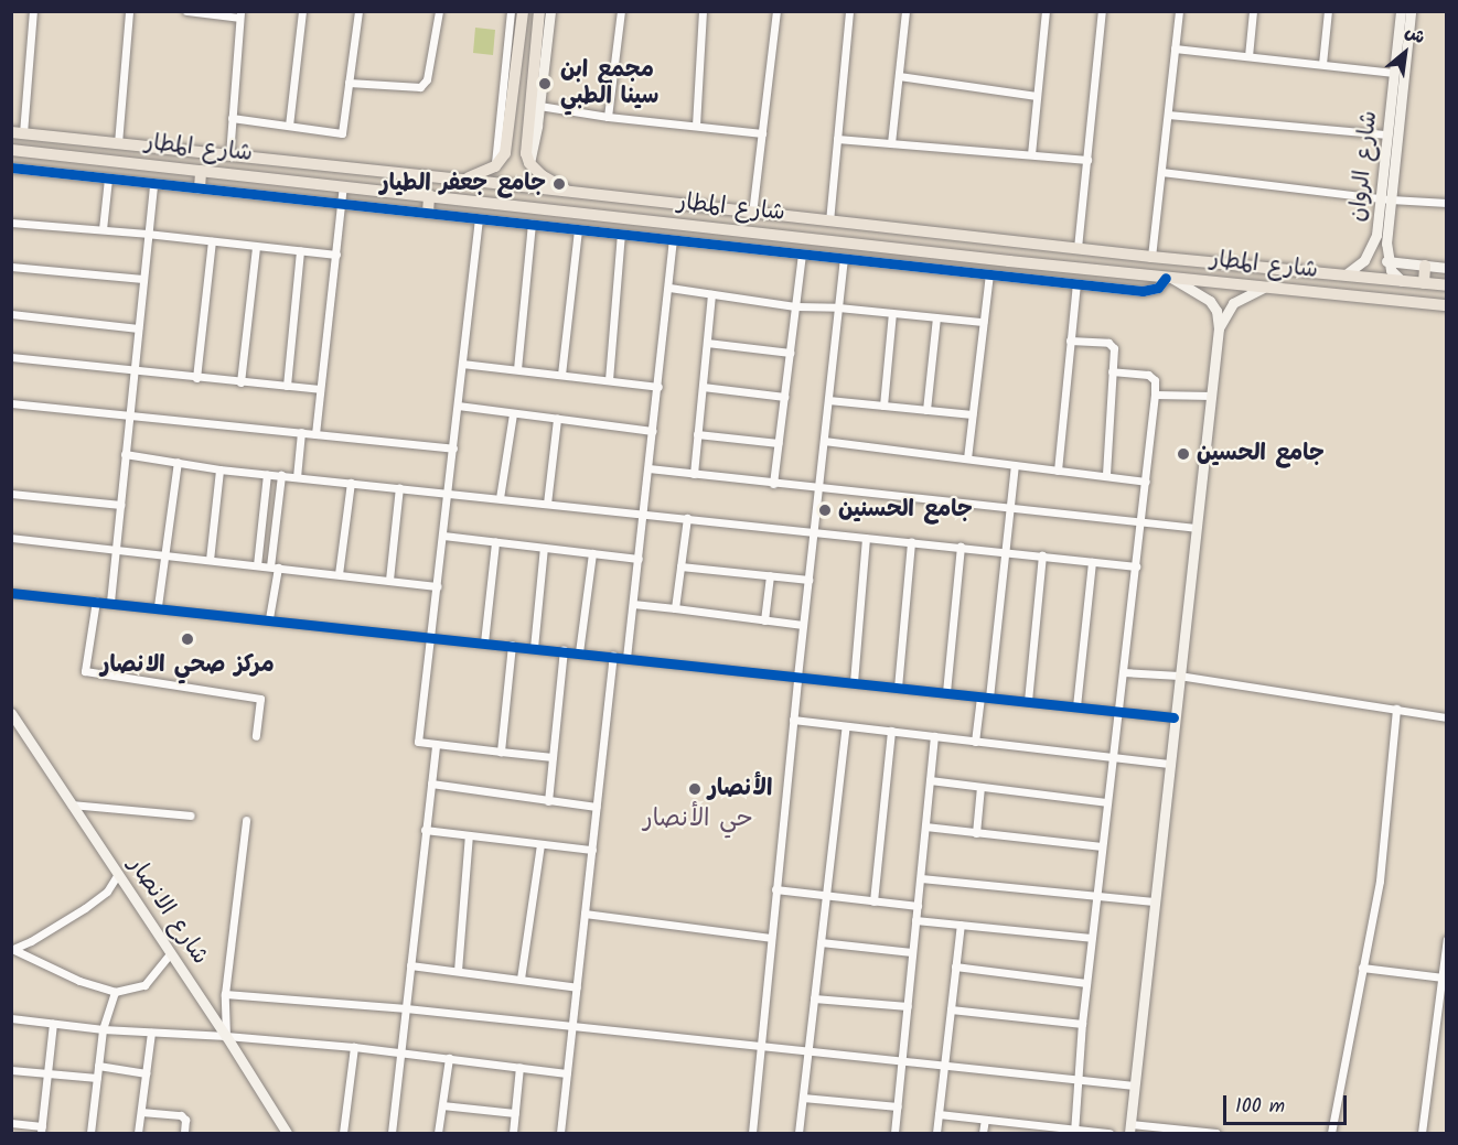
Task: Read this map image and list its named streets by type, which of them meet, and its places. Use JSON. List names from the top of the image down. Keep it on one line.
{"streets":{"main road":["شارع المطار"],"street":["شارع الروان","شارع الانصار"]},"crossings":[["شارع المطار","شارع الروان"]],"districts":["حي الأنصار"],"places":["مجمع ابن سينا الطبي","جامع جعفر الطيار","جامع الحسين","جامع الحسنين","مركز صحي الانصار","الأنصار"],"scale_bar":"100 m","north":"top right"}
